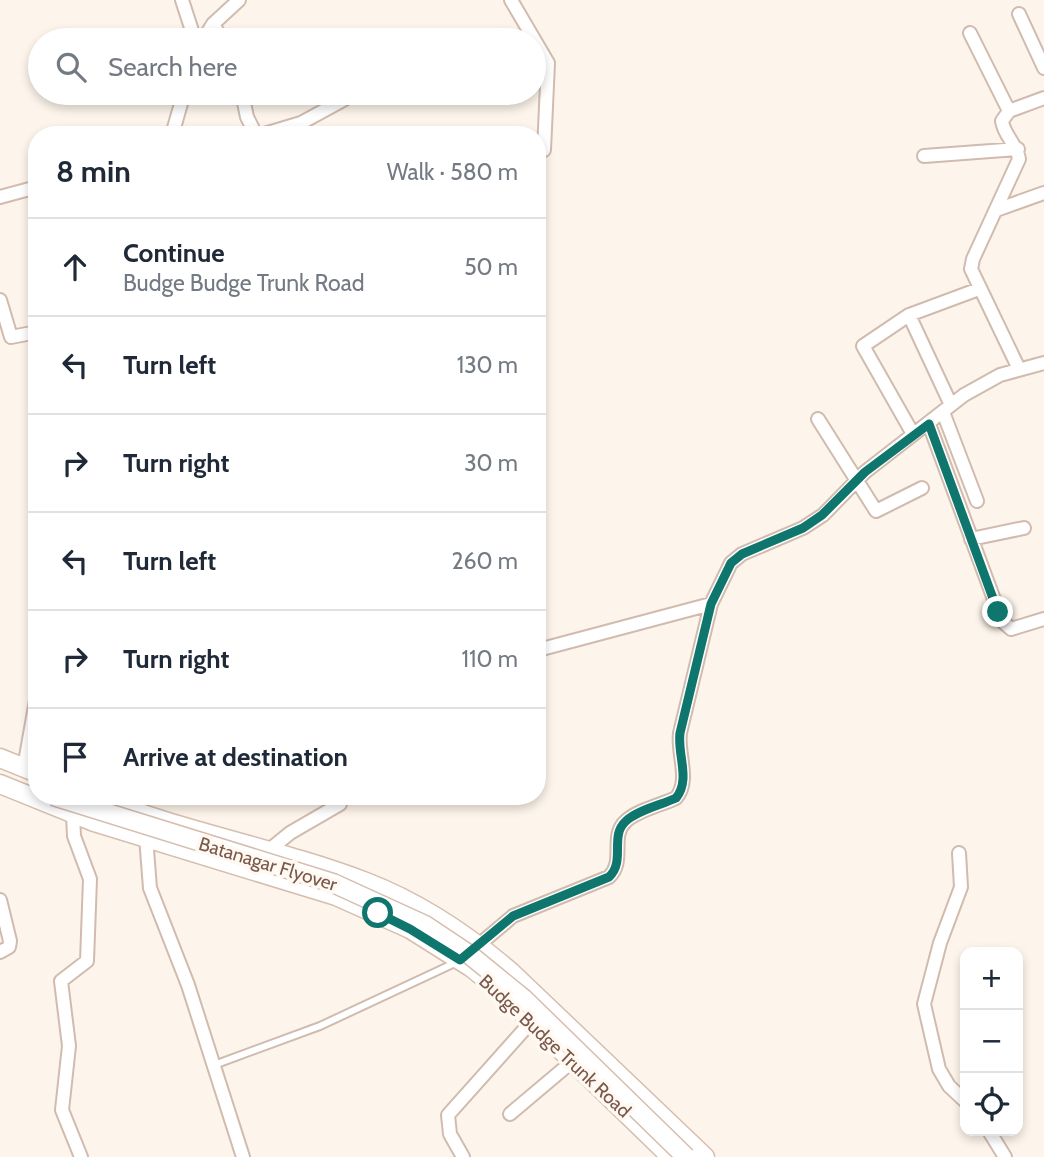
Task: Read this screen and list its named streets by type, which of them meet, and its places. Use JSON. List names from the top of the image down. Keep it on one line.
{"streets":{"street":["Batanagar Flyover","Budge Budge Trunk Road"]},"page":{"search":"Search here","heading":["8 min","Walk · 580 m"],"list":[["Continue","Budge Budge Trunk Road","50 m"],["Turn left","130 m"],["Turn right","30 m"],["Turn left","260 m"],["Turn right","110 m"],"Arrive at destination"],"map_buttons":["+","−"]}}
